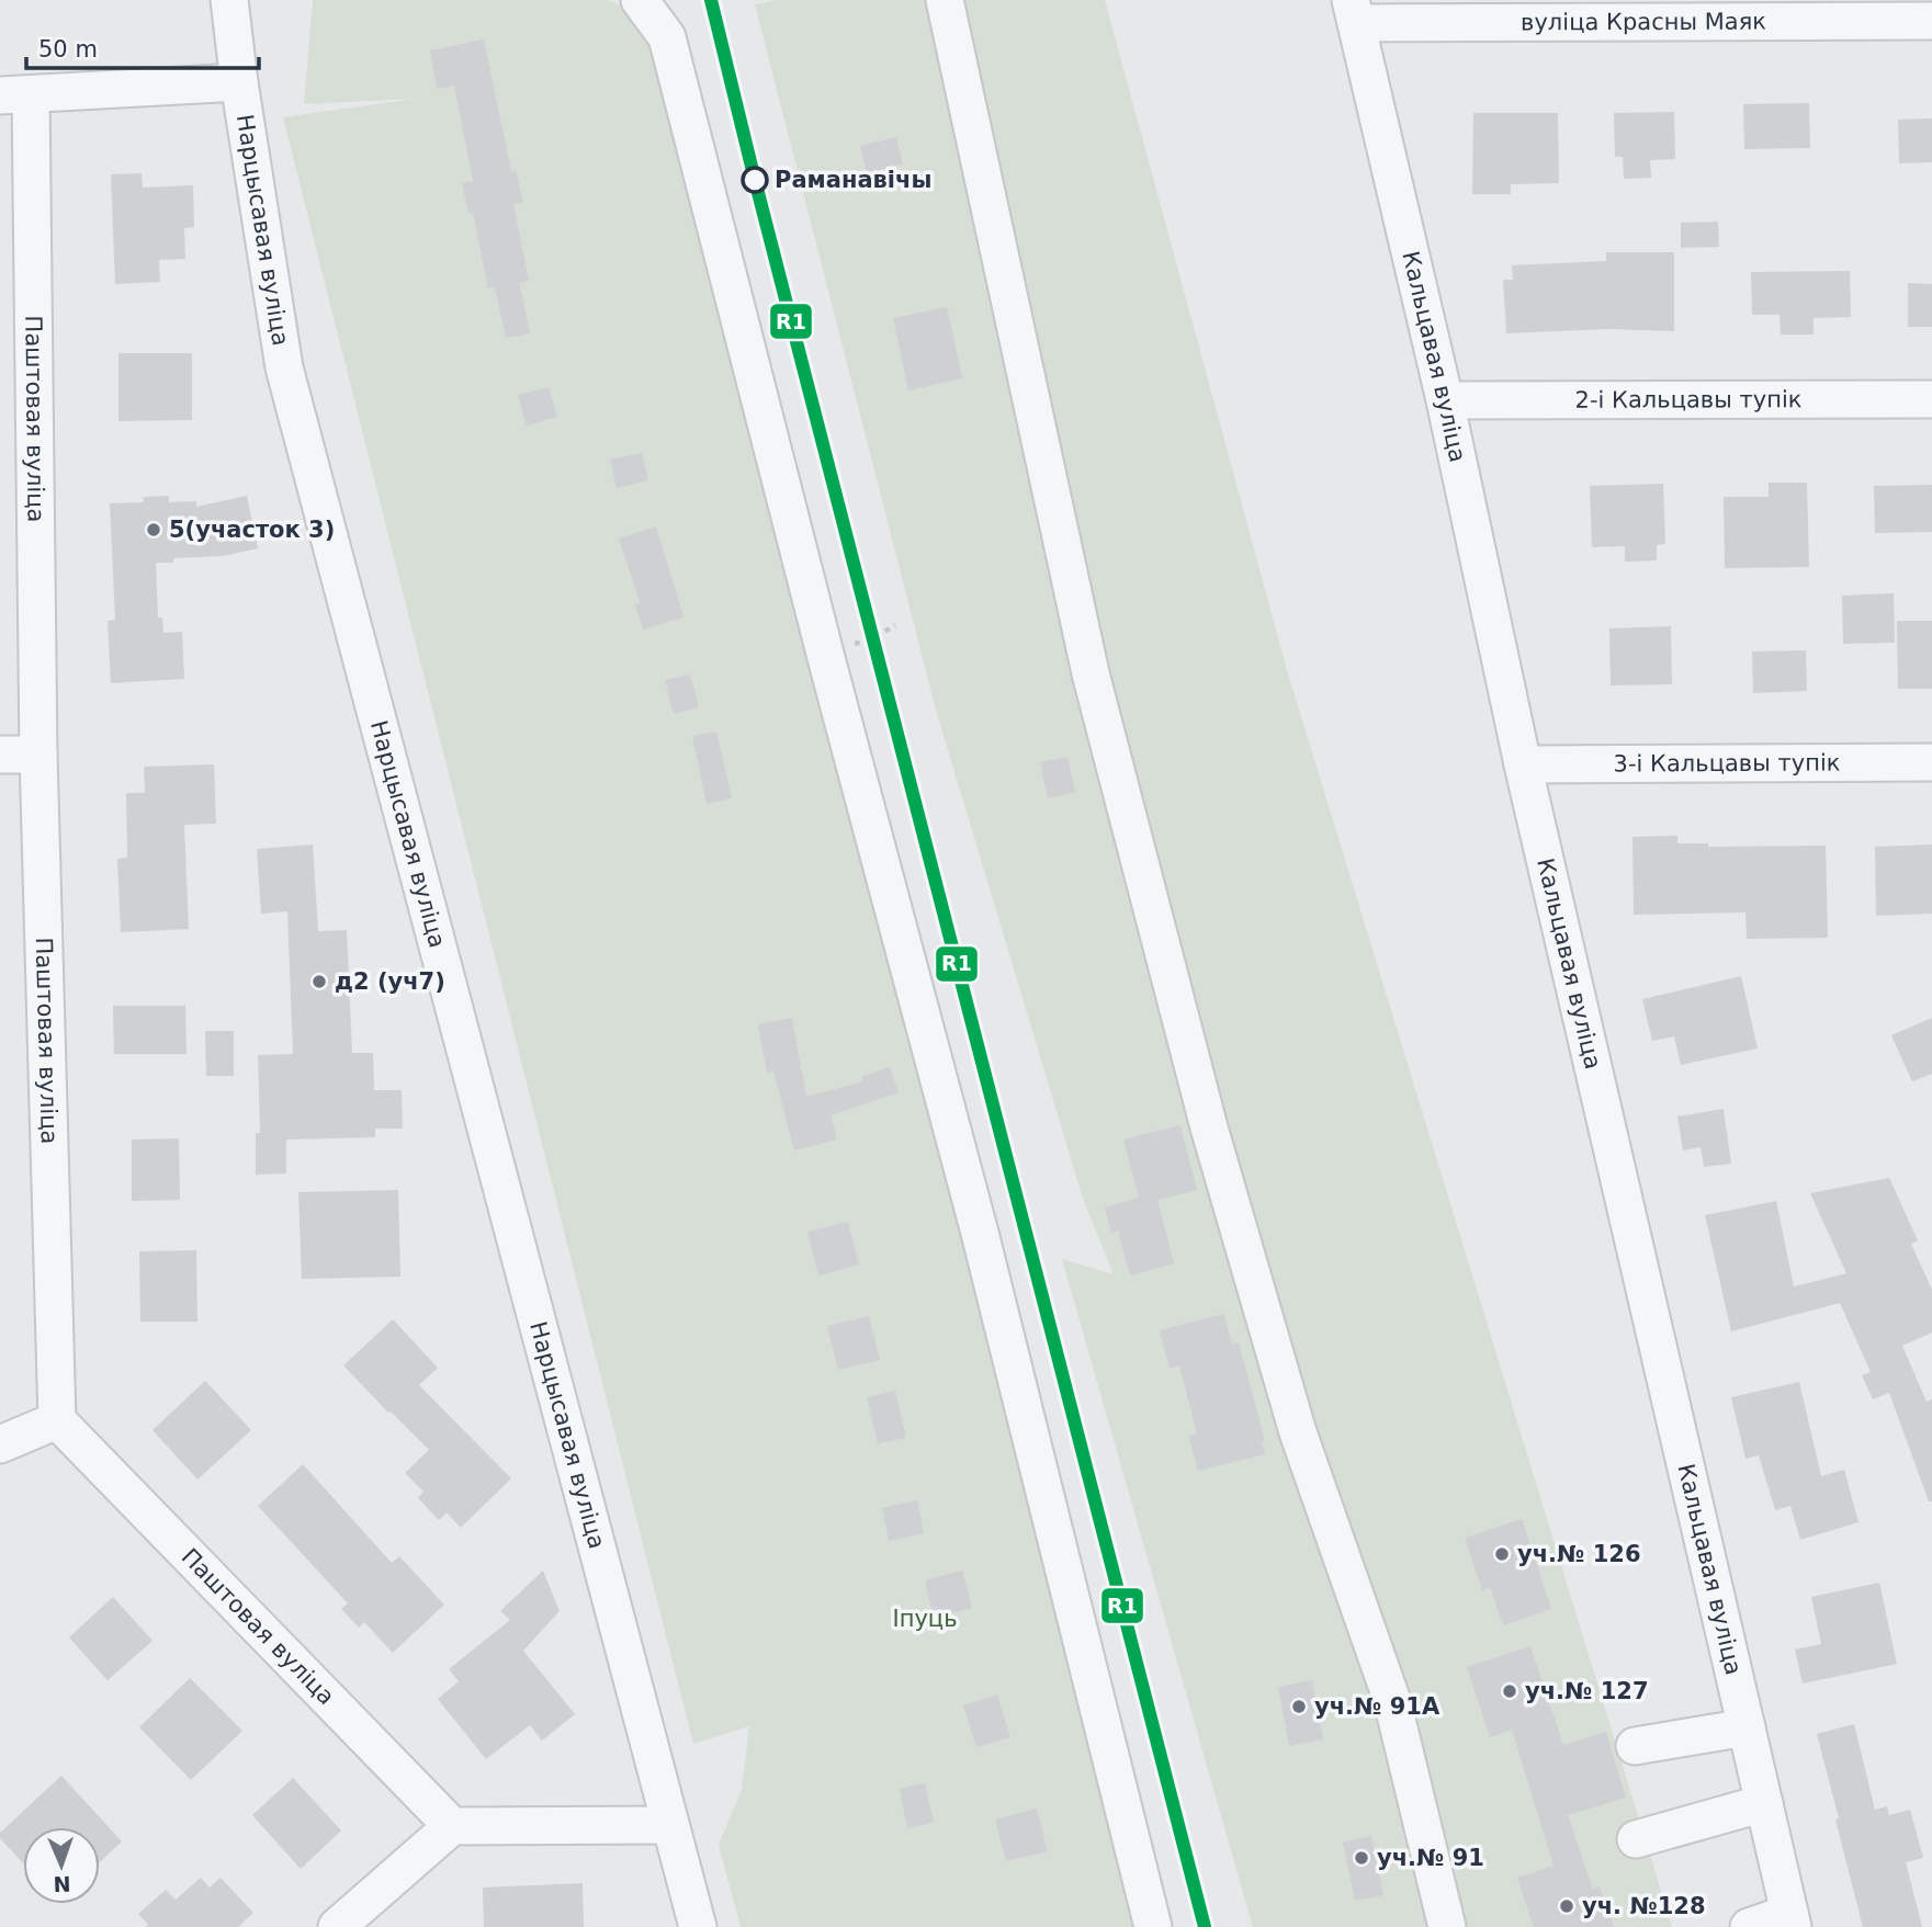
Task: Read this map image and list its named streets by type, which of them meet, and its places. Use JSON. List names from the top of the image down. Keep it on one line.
{"streets":{"street":["вуліца Красны Маяк","Нарцысавая вуліца","Кальцавая вуліца","2-і Кальцавы тупік","Паштовая вуліца","3-і Кальцавы тупік"]},"crossings":[["вуліца Красны Маяк","Кальцавая вуліца"],["Кальцавая вуліца","2-і Кальцавы тупік"],["Кальцавая вуліца","3-і Кальцавы тупік"]],"parks":["Іпуць"],"places":["Раманавічы","5(участок 3)","д2 (уч7)","уч.№ 126","уч.№ 127","уч.№ 91А","уч.№ 91","уч. №128"],"lines":["transit line R1"],"scale_bar":"50 m","north":"bottom"}
